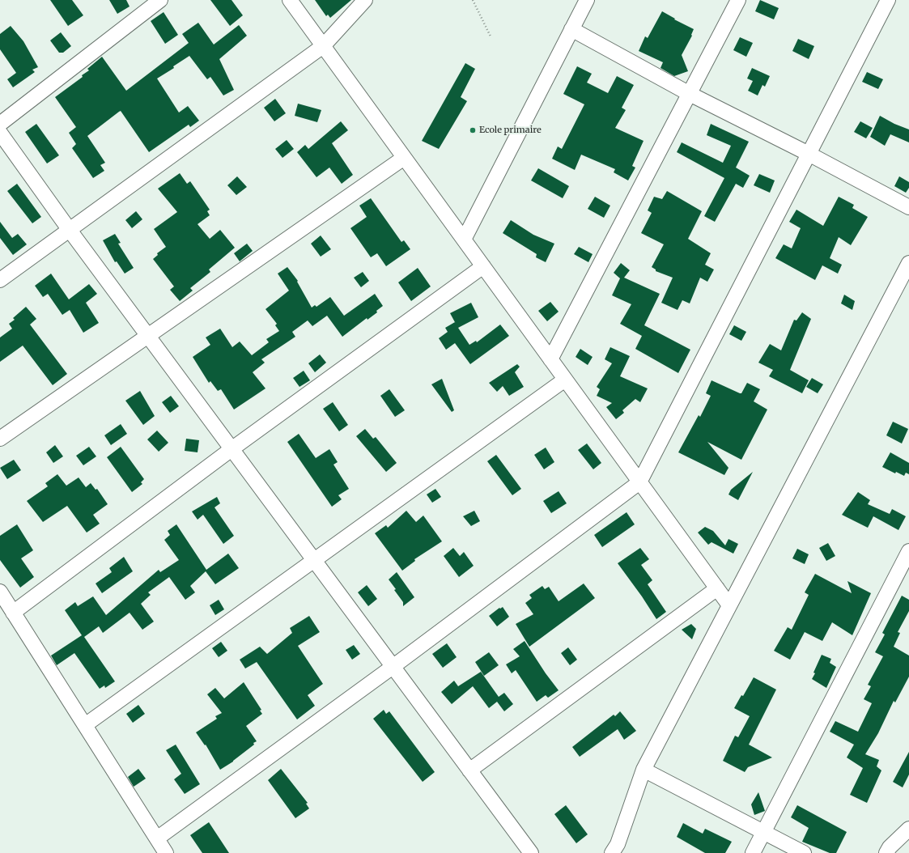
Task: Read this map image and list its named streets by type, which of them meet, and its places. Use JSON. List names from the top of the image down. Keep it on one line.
{"places":["Ecole primaire"]}
